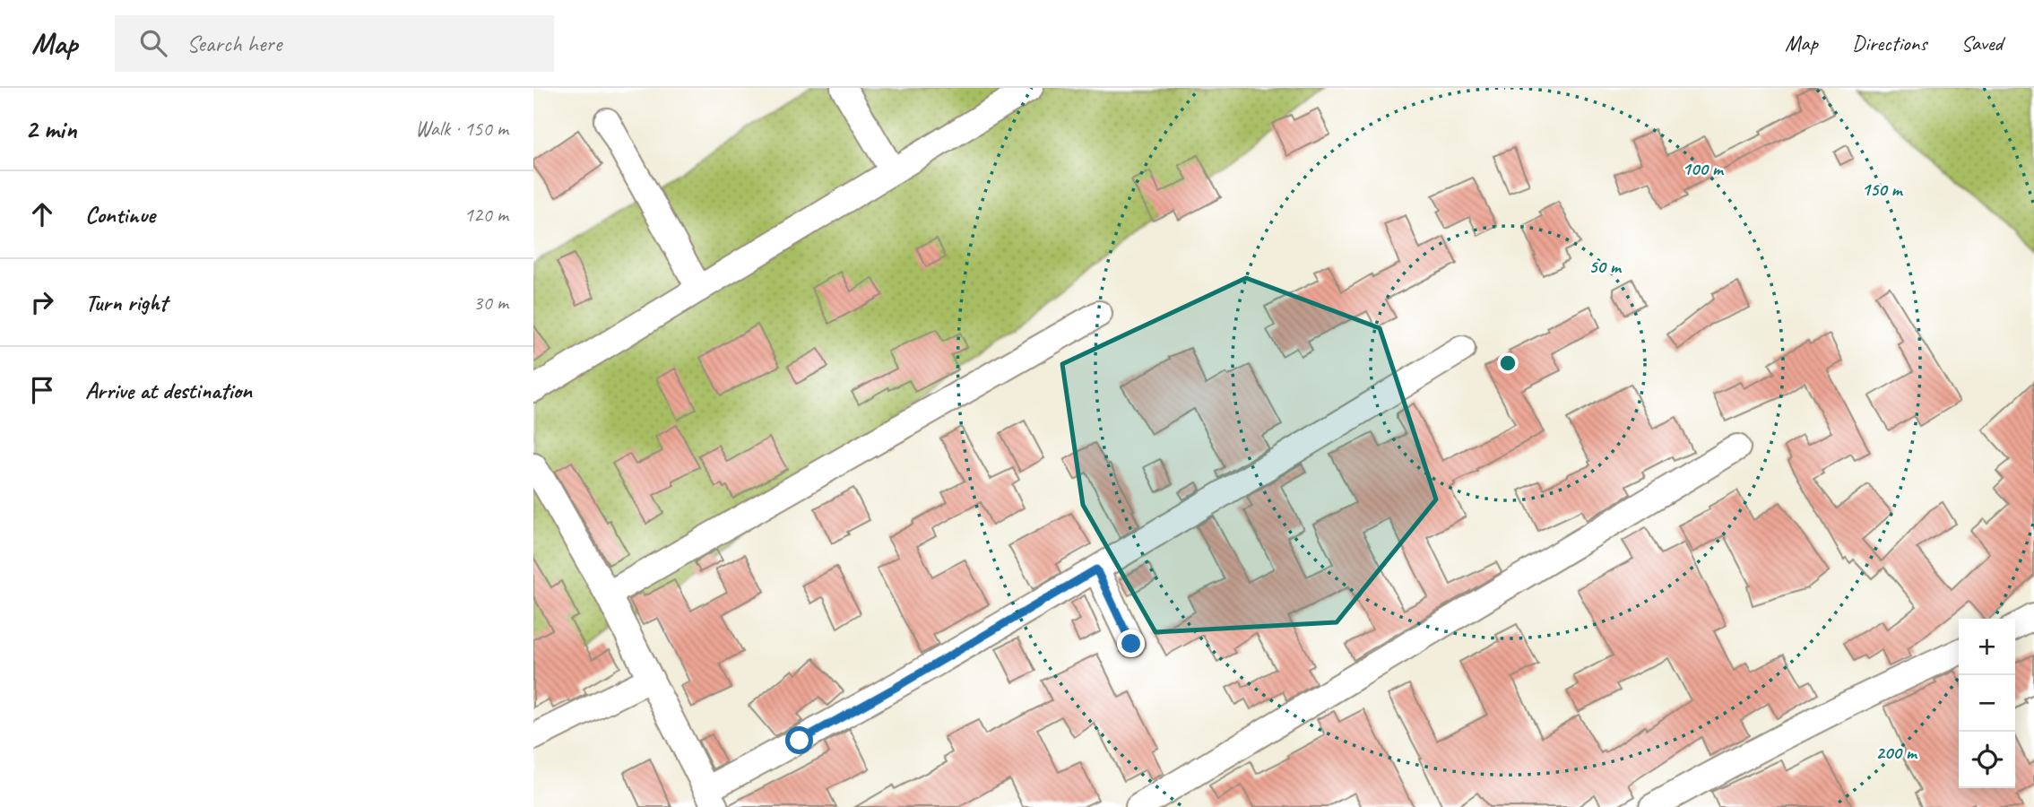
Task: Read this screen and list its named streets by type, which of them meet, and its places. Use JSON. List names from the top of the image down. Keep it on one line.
{"page":{"header":"Map","search":"Search here","nav":["Map","Directions","Saved"],"heading":["2 min","Walk · 150 m"],"list":[["Continue","120 m"],["Turn right","30 m"],"Arrive at destination"],"map_buttons":["+","−"]},"rings":["100 m","150 m","50 m","200 m"]}
